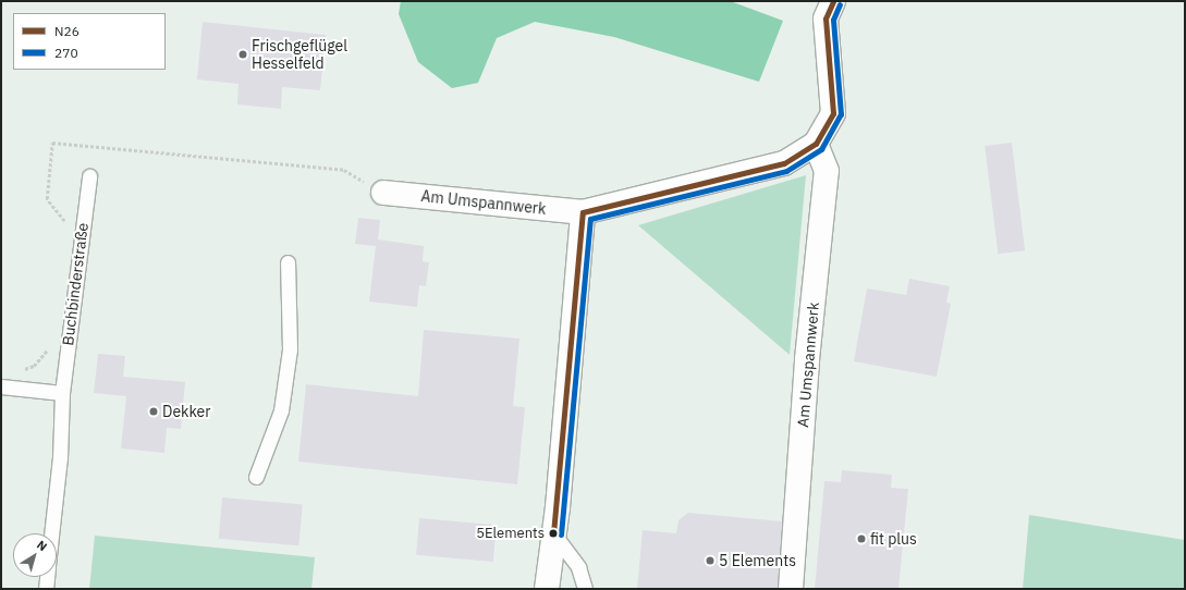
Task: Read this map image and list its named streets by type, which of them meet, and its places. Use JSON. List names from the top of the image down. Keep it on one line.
{"streets":{"street":["Am Umspannwerk"],"lane":["Buchbinderstraße"]},"places":["Frischgeflügel Hesselfeld","Dekker","5Elements","fit plus","5 Elements"],"lines":["transit line N26","transit line 270"],"legend":["N26","270"],"north":"top right"}
